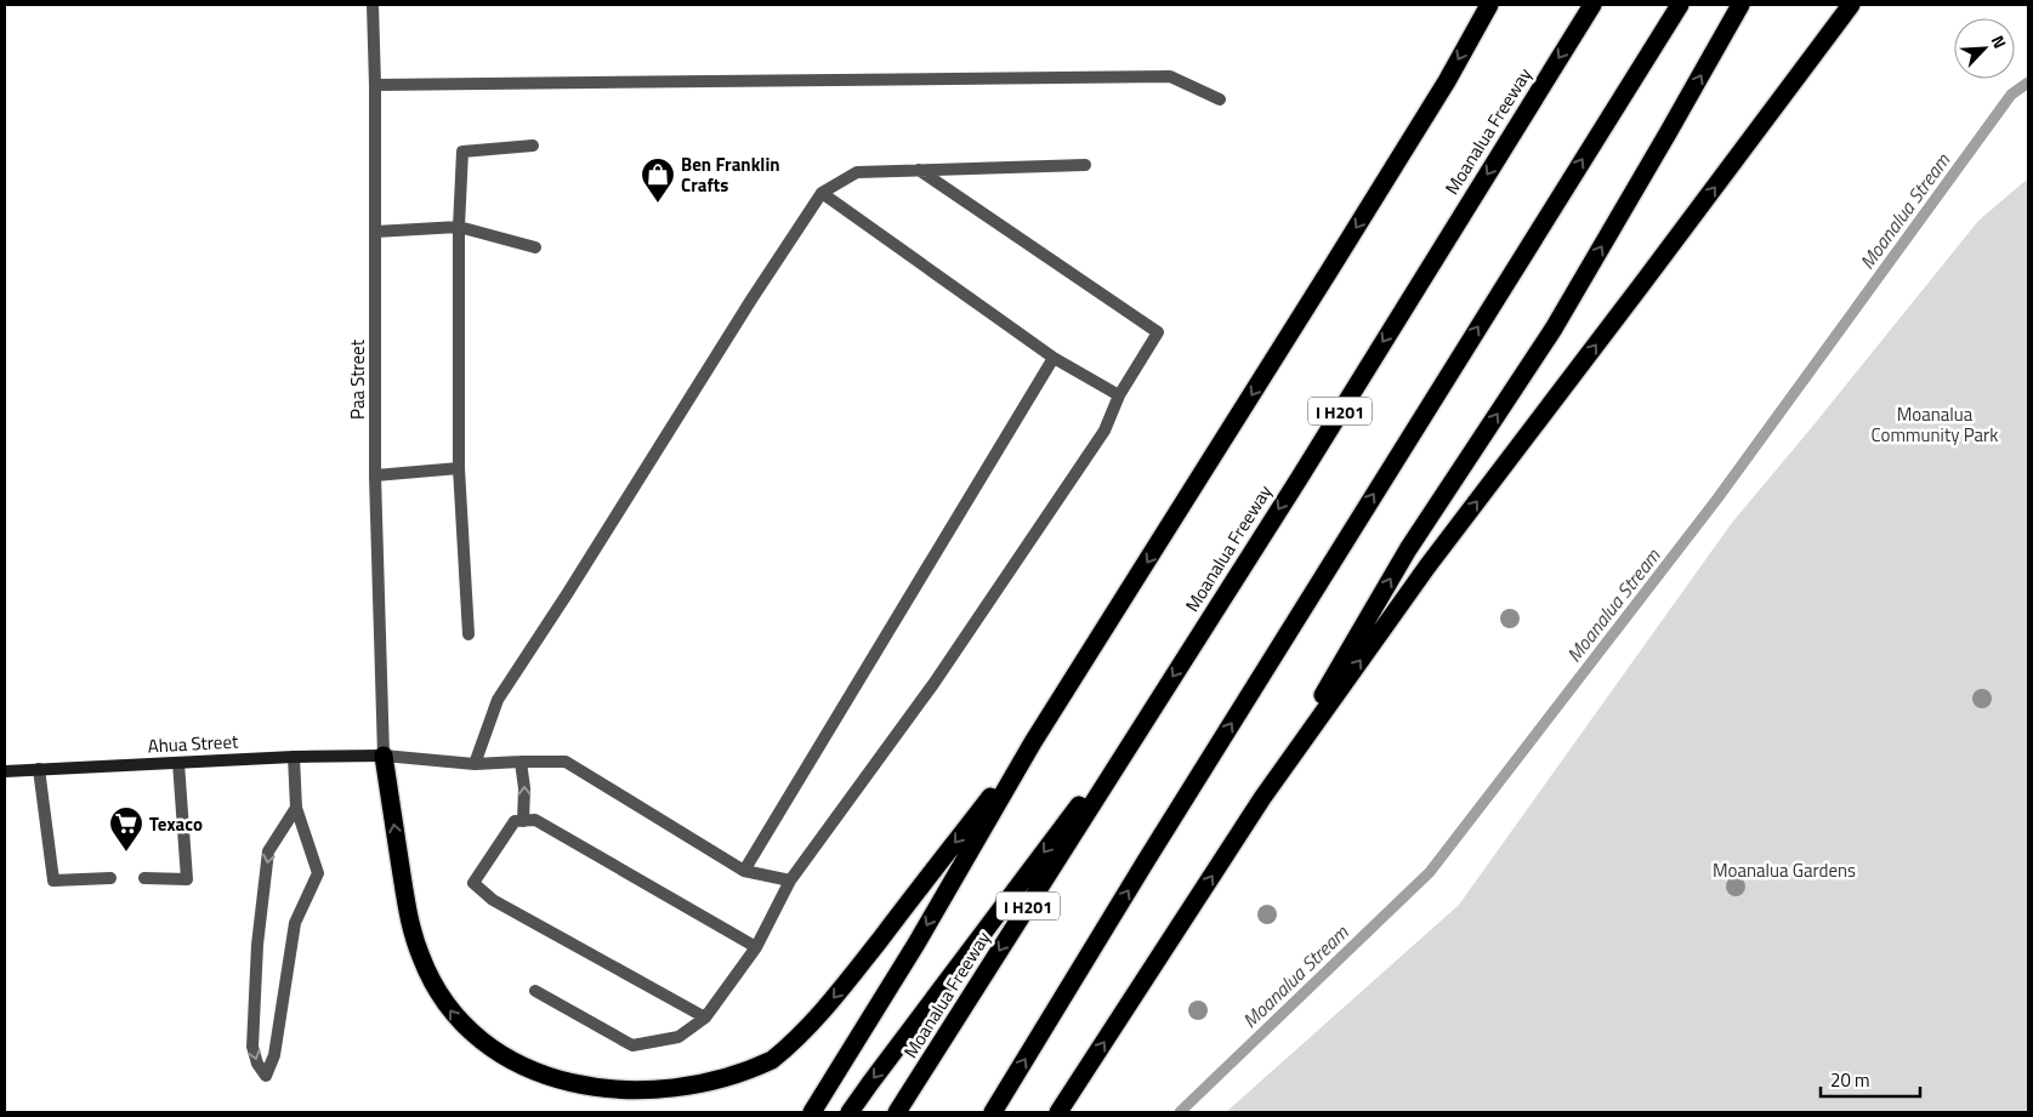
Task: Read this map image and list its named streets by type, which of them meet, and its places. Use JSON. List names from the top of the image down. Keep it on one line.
{"streets":{"highway":["Moanalua Freeway","I H201"],"street":["Paa Street","Ahua Street"]},"crossings":[["Paa Street","Ahua Street"]],"water":["Moanalua Stream"],"parks":["Moanalua Community Park","Moanalua Gardens"],"places":{"shop":["Ben Franklin Crafts"],"supermarket":["Texaco"]},"scale_bar":"20 m","north":"top right"}
